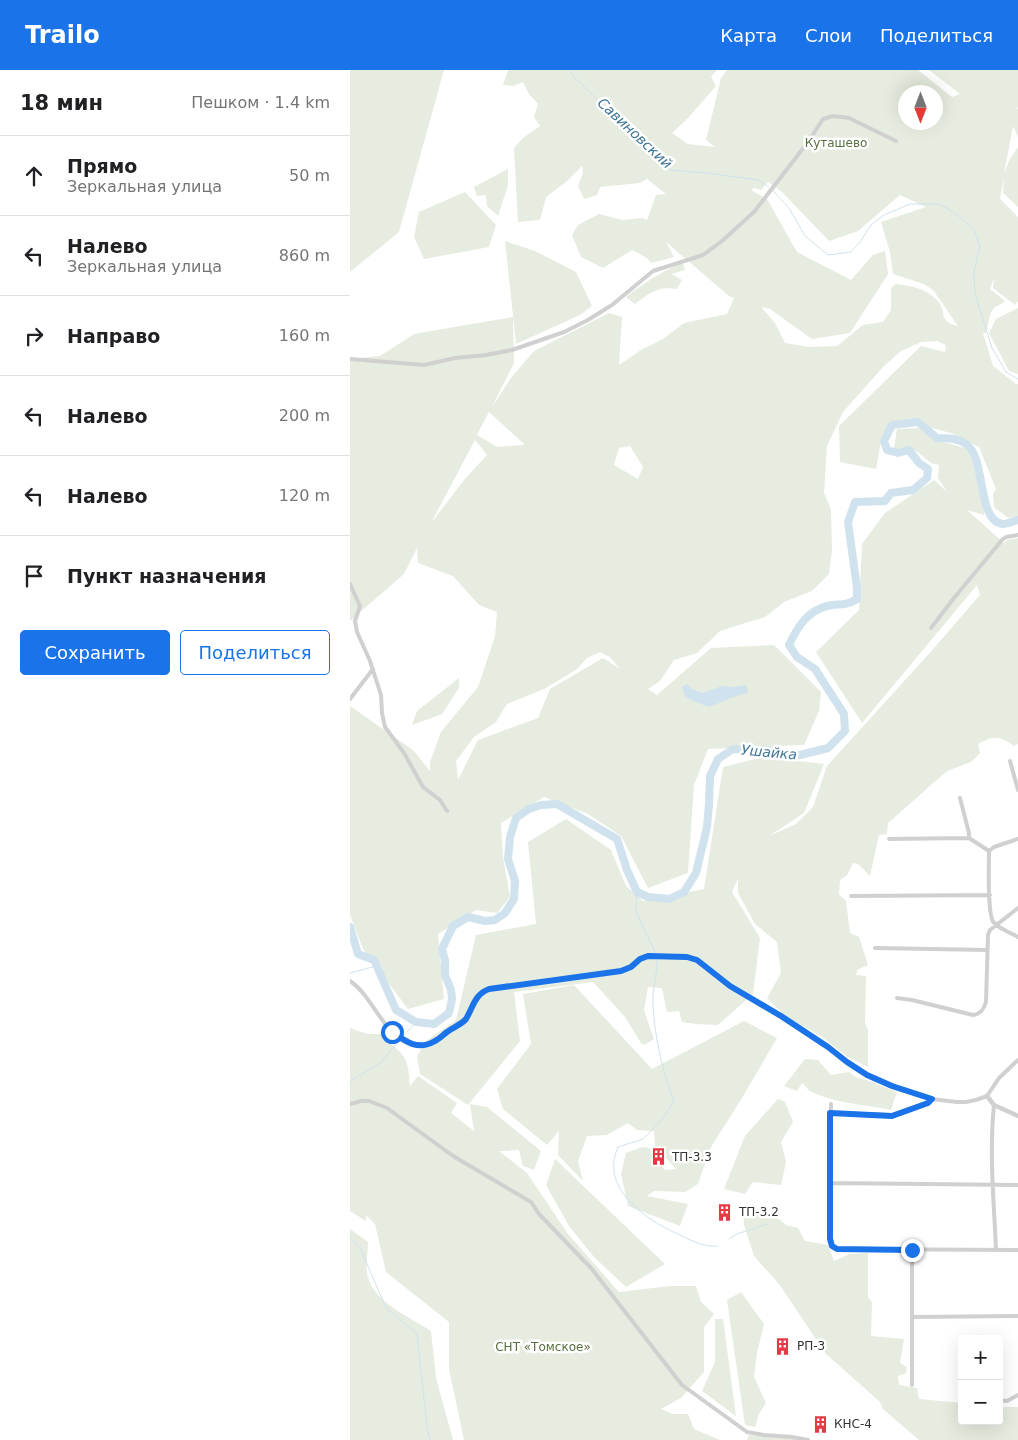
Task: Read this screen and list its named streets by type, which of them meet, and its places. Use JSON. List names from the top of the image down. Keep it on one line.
{"water":["Савиновский","Ушайка"],"parks":["Куташево","СНТ «Томское»"],"places":{"building":["ТП-3.3","ТП-3.2","РП-3","КНС-4"]},"north":"bottom","page":{"header":"Trailo","nav":["Карта","Слои","Поделиться"],"heading":["18 мин","Пешком · 1.4 km"],"list":[["Прямо","Зеркальная улица","50 m"],["Налево","Зеркальная улица","860 m"],["Направо","160 m"],["Налево","200 m"],["Налево","120 m"],"Пункт назначения"],"buttons":["Сохранить","Поделиться"],"map_buttons":["+","−"]}}
